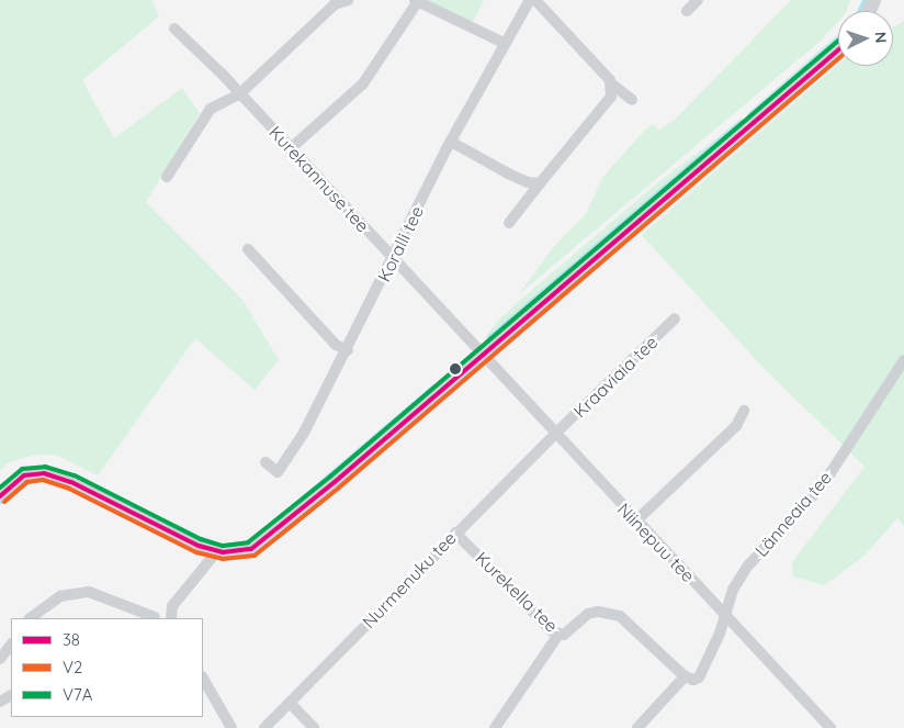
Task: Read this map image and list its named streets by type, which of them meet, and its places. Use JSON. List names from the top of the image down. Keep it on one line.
{"streets":{"street":["Kurekannuse tee","Koralli tee","Kraaviaia tee","Länneaia tee","Niinepuu tee","Nurmenuku tee","Kurekella tee"]},"crossings":[["Kurekannuse tee","Koralli tee"],["Kurekannuse tee","Niinepuu tee"],["Kraaviaia tee","Niinepuu tee"],["Kraaviaia tee","Nurmenuku tee"],["Länneaia tee","Niinepuu tee"],["Länneaia tee","Kurekella tee"],["Niinepuu tee","Nurmenuku tee"],["Nurmenuku tee","Kurekella tee"]],"lines":["transit line V7A","transit line 38","transit line V2"],"legend":["38","V2","V7A"],"north":"right"}
